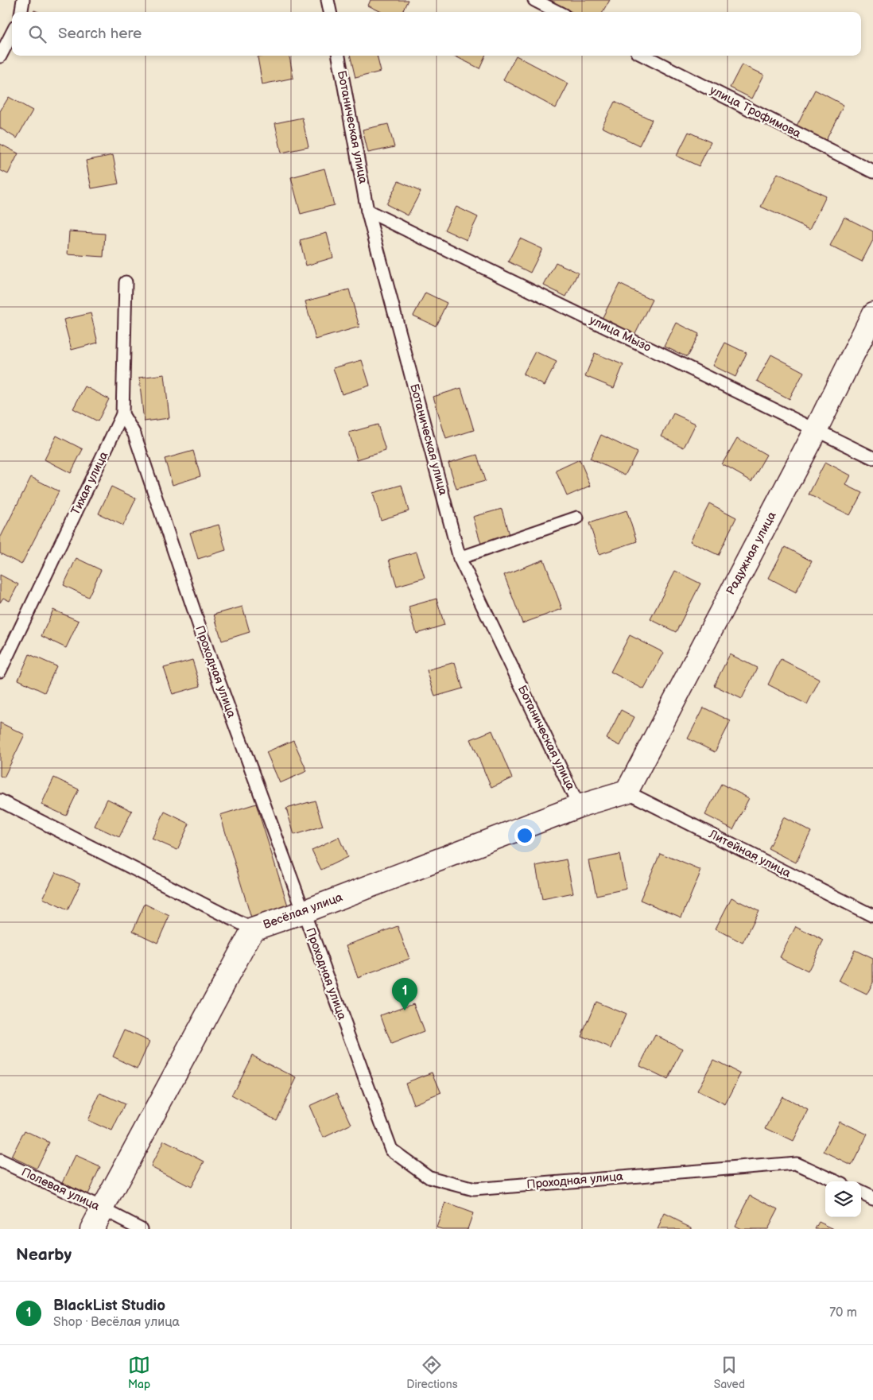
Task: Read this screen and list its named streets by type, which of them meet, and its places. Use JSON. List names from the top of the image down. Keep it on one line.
{"streets":{"street":["Радужная улица","Весёлая улица"],"lane":["улица Трофимова","Ботаническая улица","улица Мызо","Тихая улица","Проходная улица","Литейная улица","Полевая улица"]},"crossings":[["Ботаническая улица","улица Мызо"],["Ботаническая улица","Весёлая улица"],["улица Мызо","Радужная улица"],["Тихая улица","Проходная улица"],["Радужная улица","Литейная улица"],["Радужная улица","Весёлая улица"],["Проходная улица","Весёлая улица"],["Литейная улица","Весёлая улица"],["Весёлая улица","Полевая улица"]],"page":{"search":"Search here","pins":"1","heading":"Nearby","list":[{"mark":"1","name":"BlackList Studio","note":"Shop · Весёлая улица","value":"70 m"}],"nav":["Map","Directions","Saved"]}}
